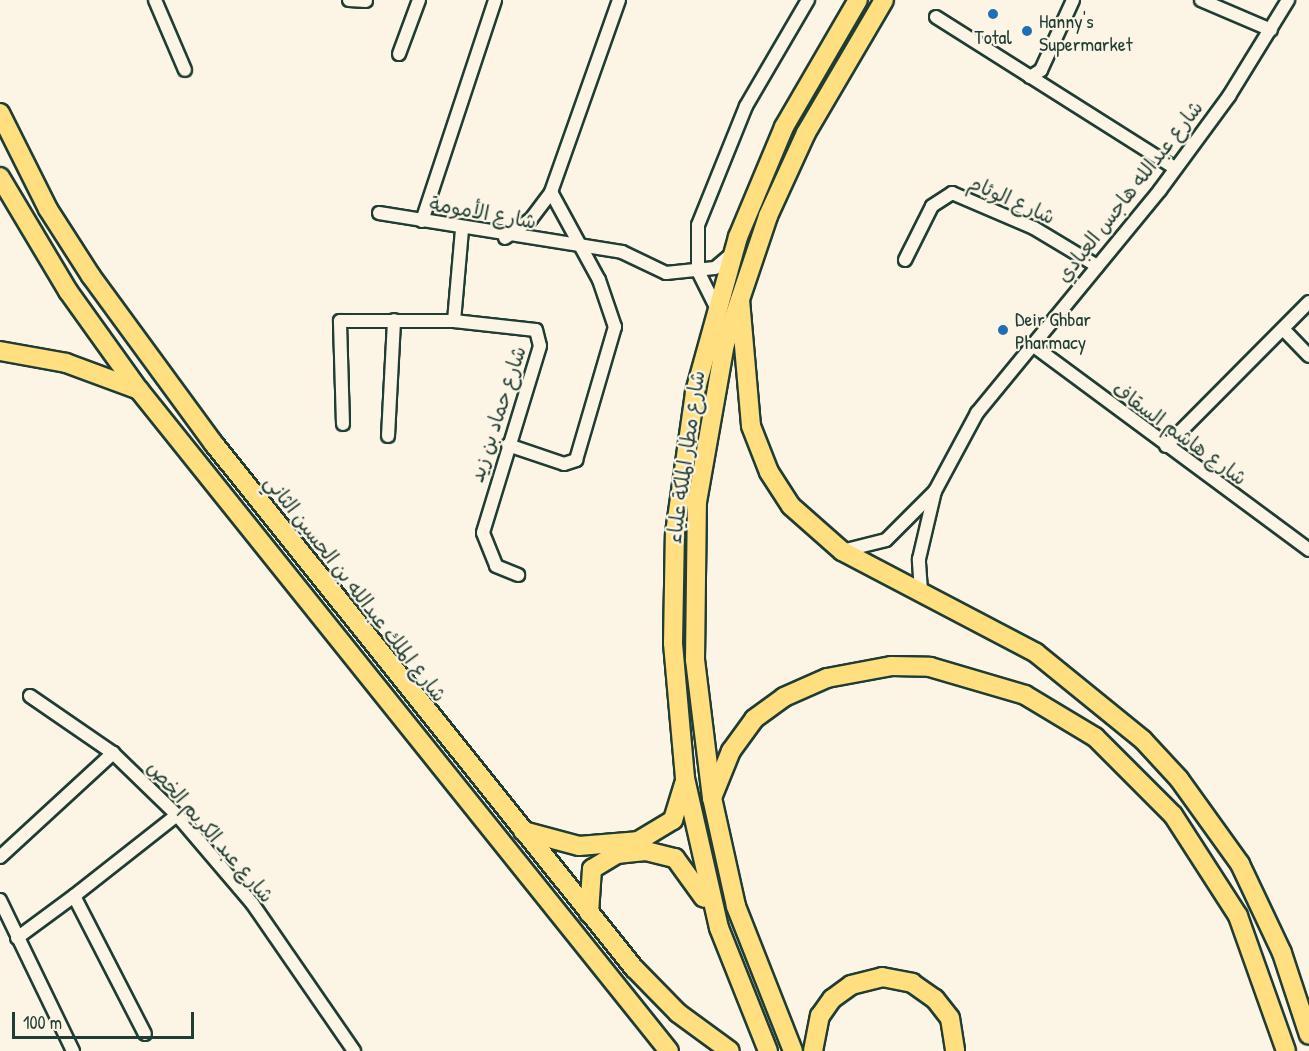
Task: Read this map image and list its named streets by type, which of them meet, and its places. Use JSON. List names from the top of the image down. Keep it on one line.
{"streets":{"highway":["شارع مطار الملكة علياء","شارع الملك عبدالله بن الحسين الثاني"],"street":["شارع عبدالله هاجس العبادي","شارع الوئام","شارع الأمومة","شارع حماد بن زيد","شارع هاشم السقاف","شارع عبد الكريم الخص"]},"crossings":[["شارع عبدالله هاجس العبادي","شارع الوئام"],["شارع عبدالله هاجس العبادي","شارع هاشم السقاف"]],"places":["Total","Hanny's Supermarket","Deir Ghbar Pharmacy"],"scale_bar":"100 m"}
